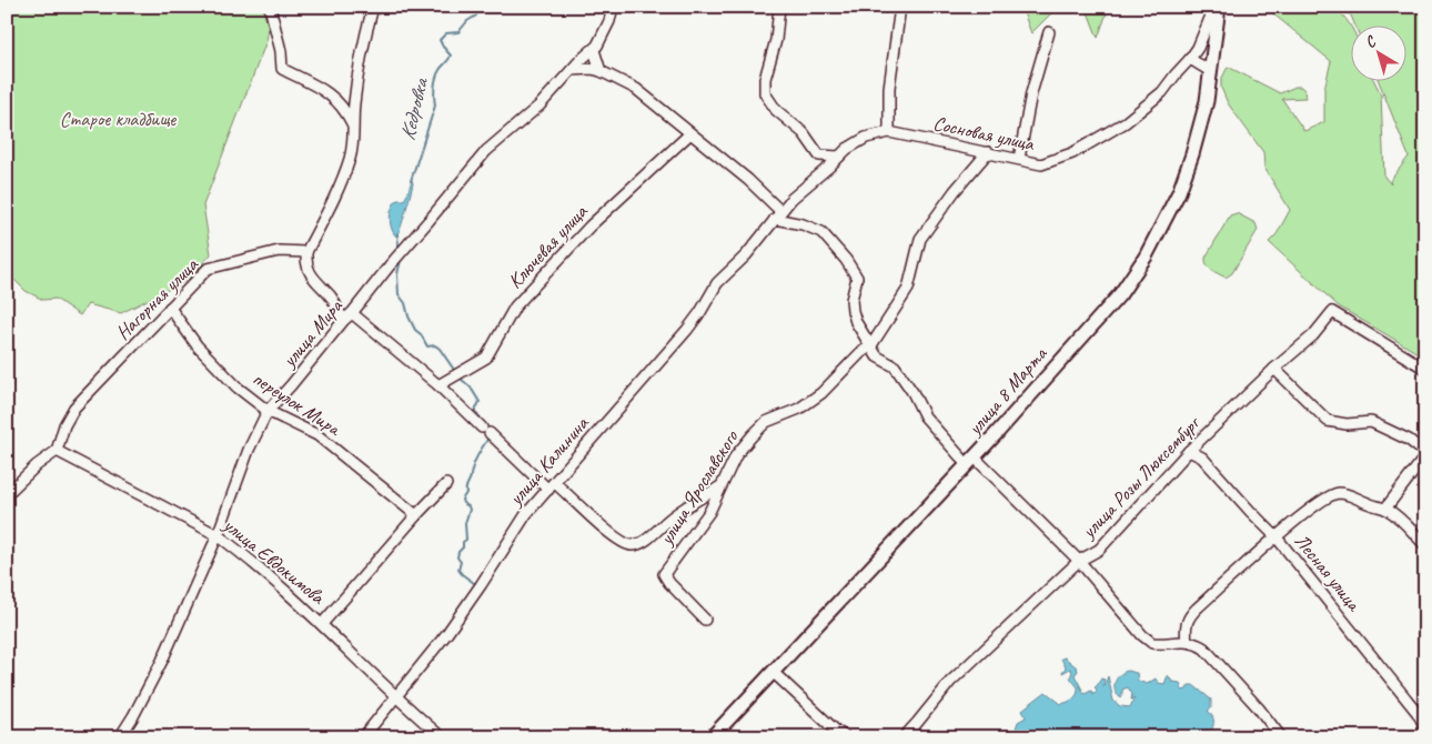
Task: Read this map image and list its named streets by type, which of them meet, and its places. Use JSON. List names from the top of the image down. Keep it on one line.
{"streets":{"main road":["улица 8 Марта"],"street":["Сосновая улица","Ключевая улица","Нагорная улица","улица Мира","переулок Мира","улица Калинина","улица Розы Люксембург","улица Ярославского","улица Евдокимова","Лесная улица"]},"crossings":[["Сосновая улица","улица 8 Марта"],["Сосновая улица","улица Калинина"],["Сосновая улица","улица Ярославского"],["Нагорная улица","переулок Мира"],["Нагорная улица","улица Евдокимова"],["улица Мира","переулок Мира"],["улица Мира","улица Евдокимова"],["улица Калинина","улица Евдокимова"],["улица Розы Люксембург","Лесная улица"]],"water":["Кедровка"],"parks":["Старое кладбище"],"north":"top left"}
